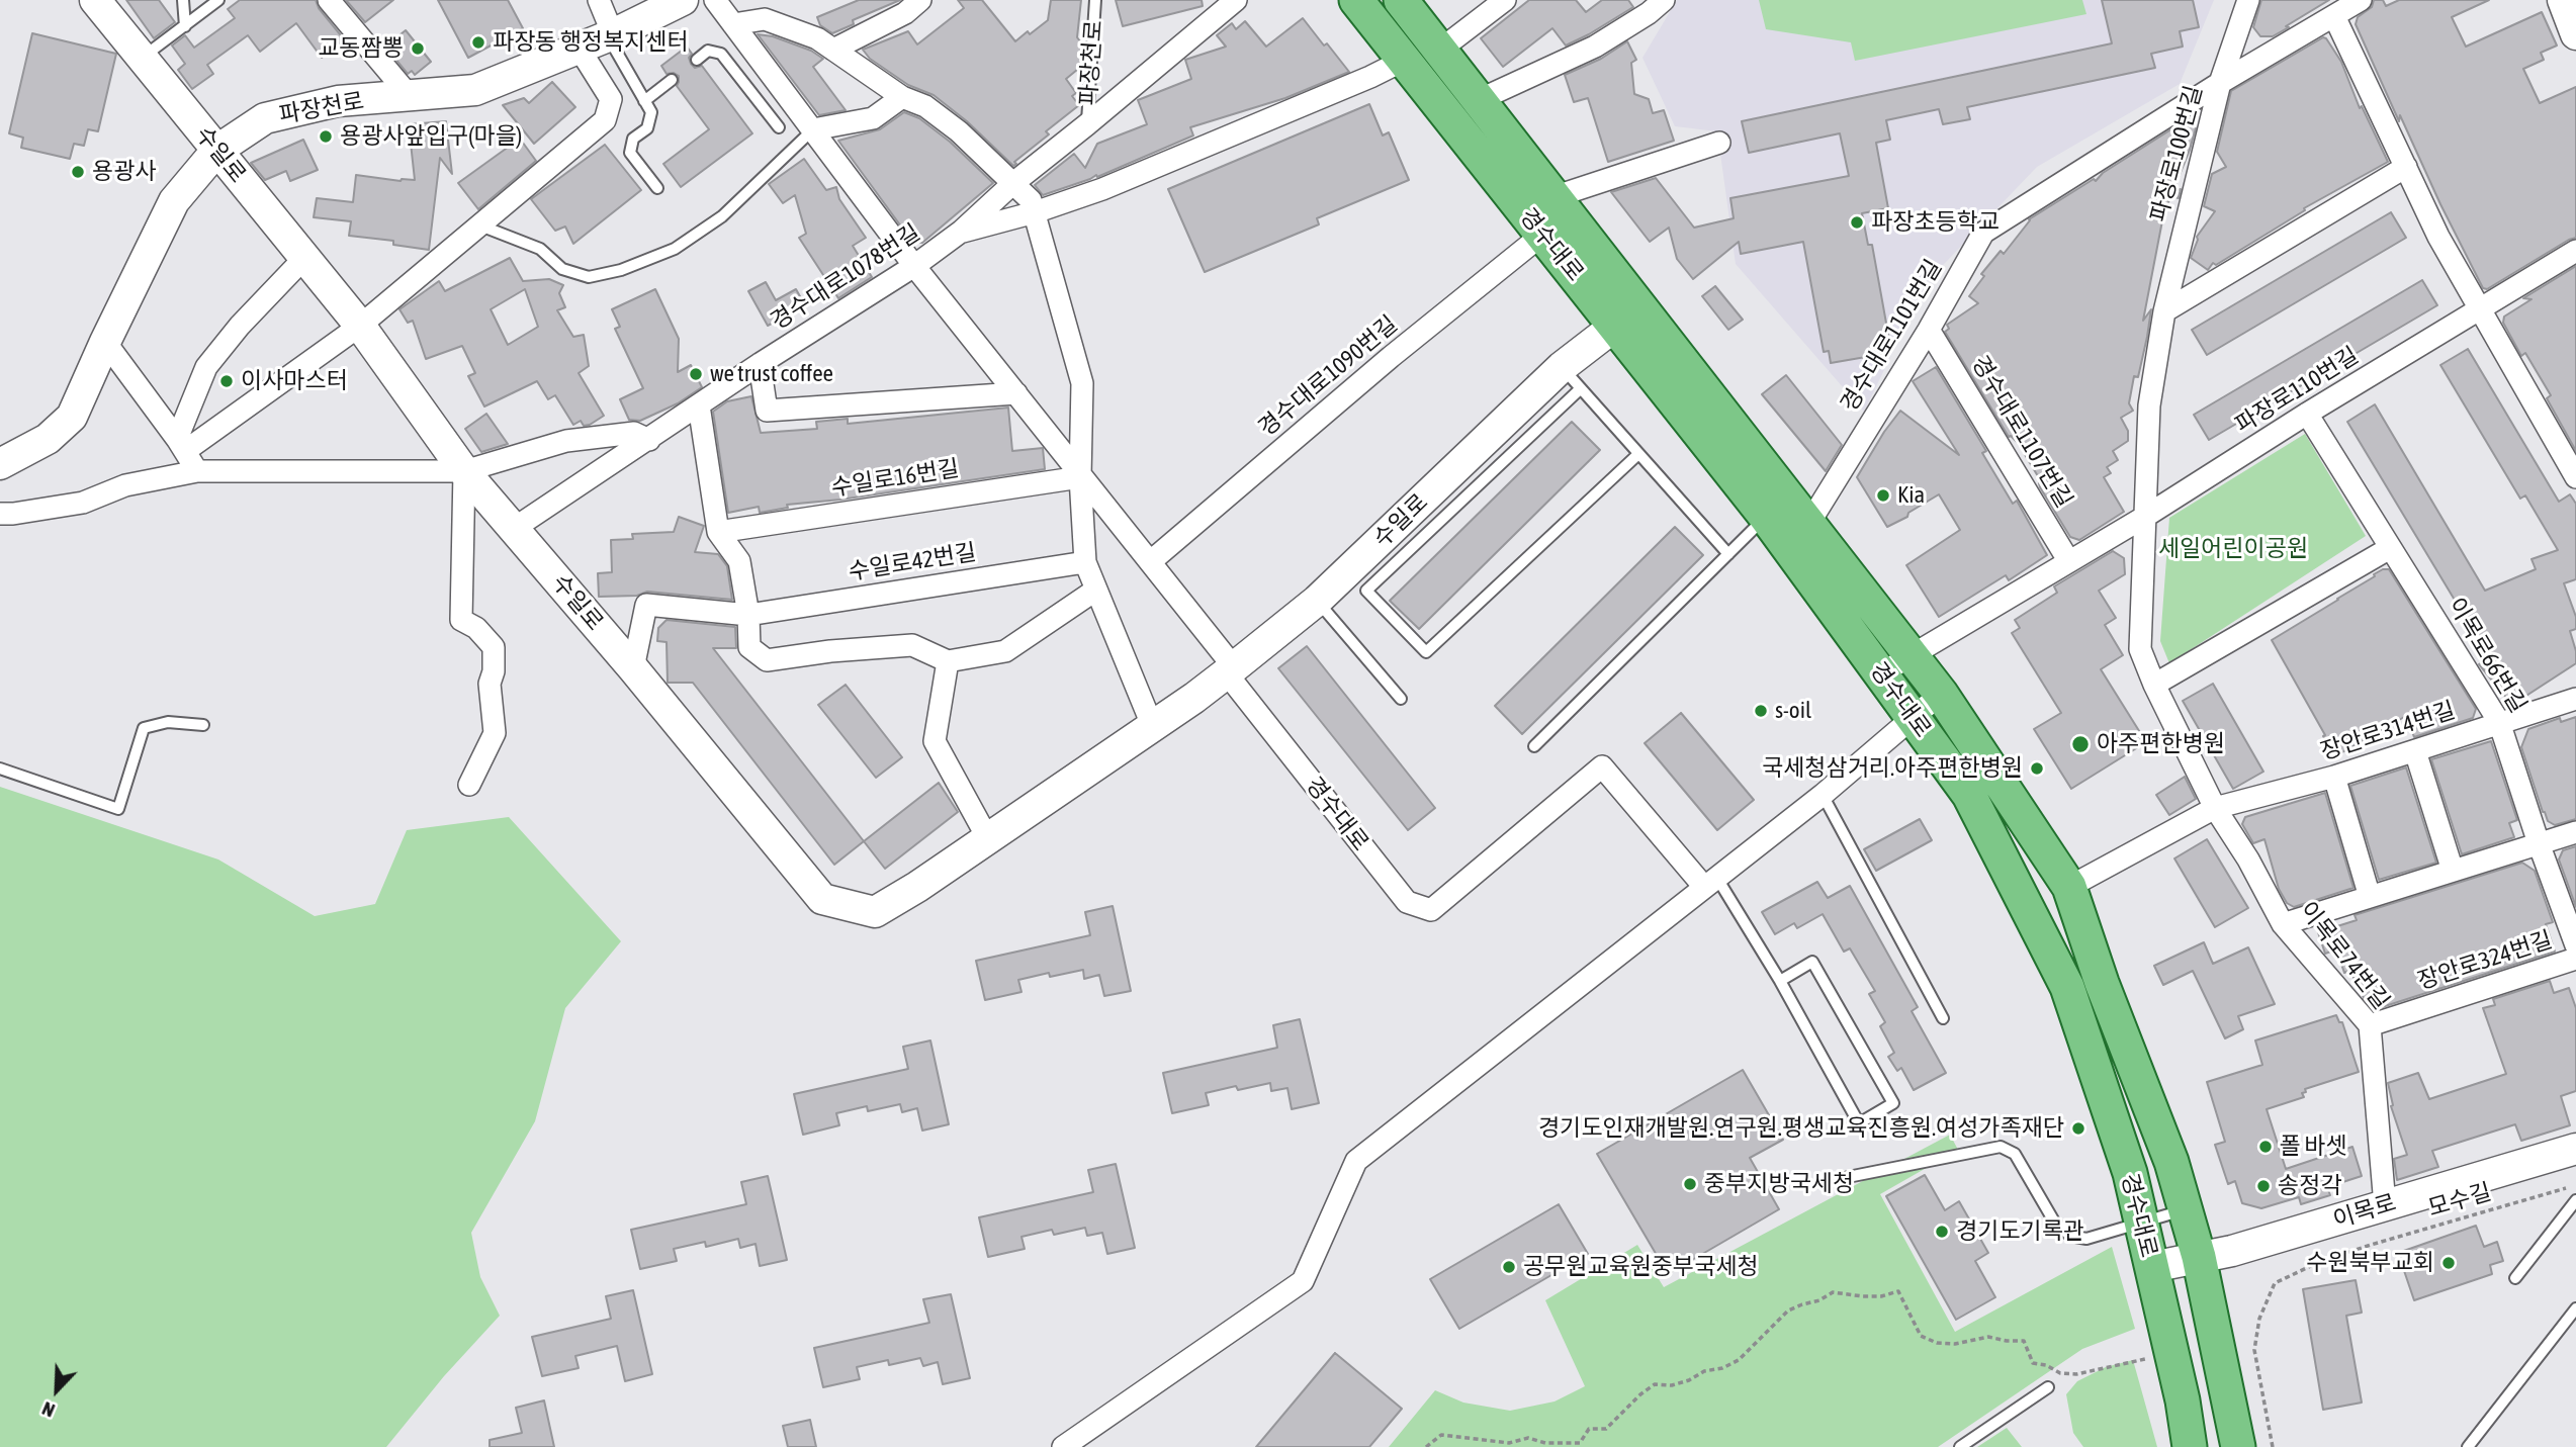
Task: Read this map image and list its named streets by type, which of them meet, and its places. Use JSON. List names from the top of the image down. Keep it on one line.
{"streets":{"main road":["경수대로"],"street":["파장천로","파장로100번길","수일로","경수대로1078번길","경수대로1101번길","경수대로1090번길","파장로110번길","경수대로1107번길","수일로16번길","수일로42번길","이목로66번길","장안로314번길","이목로74번길","장안로324번길","이목로"],"path":["모수길"]},"crossings":[["파장천로","수일로"],["파장천로","경수대로1078번길"],["파장로100번길","경수대로1101번길"],["파장로100번길","파장로110번길"],["파장로100번길","이목로74번길"],["수일로","경수대로"],["수일로","경수대로1078번길"],["수일로","수일로42번길"],["경수대로","경수대로1101번길"],["경수대로","경수대로1090번길"],["경수대로","이목로"],["경수대로1101번길","경수대로1107번길"],["파장로110번길","이목로66번길"],["파장로110번길","이목로74번길"],["이목로66번길","장안로314번길"],["장안로314번길","이목로74번길"],["이목로74번길","장안로324번길"],["이목로74번길","이목로"]],"parks":["세일어린이공원"],"places":["파장동 행정복지센터","교동짬뽕","용광사앞입구(마을)","용광사","파장초등학교","we trust coffee","이사마스터","Kia","s-oil","아주편한병원","국세청삼거리.아주편한병원","경기도인재개발원.연구원.평생교육진흥원.여성가족재단","폴 바셋","중부지방국세청","송정각","경기도기록관","수원북부교회","공무원교육원중부국세청"],"north":"bottom left"}
